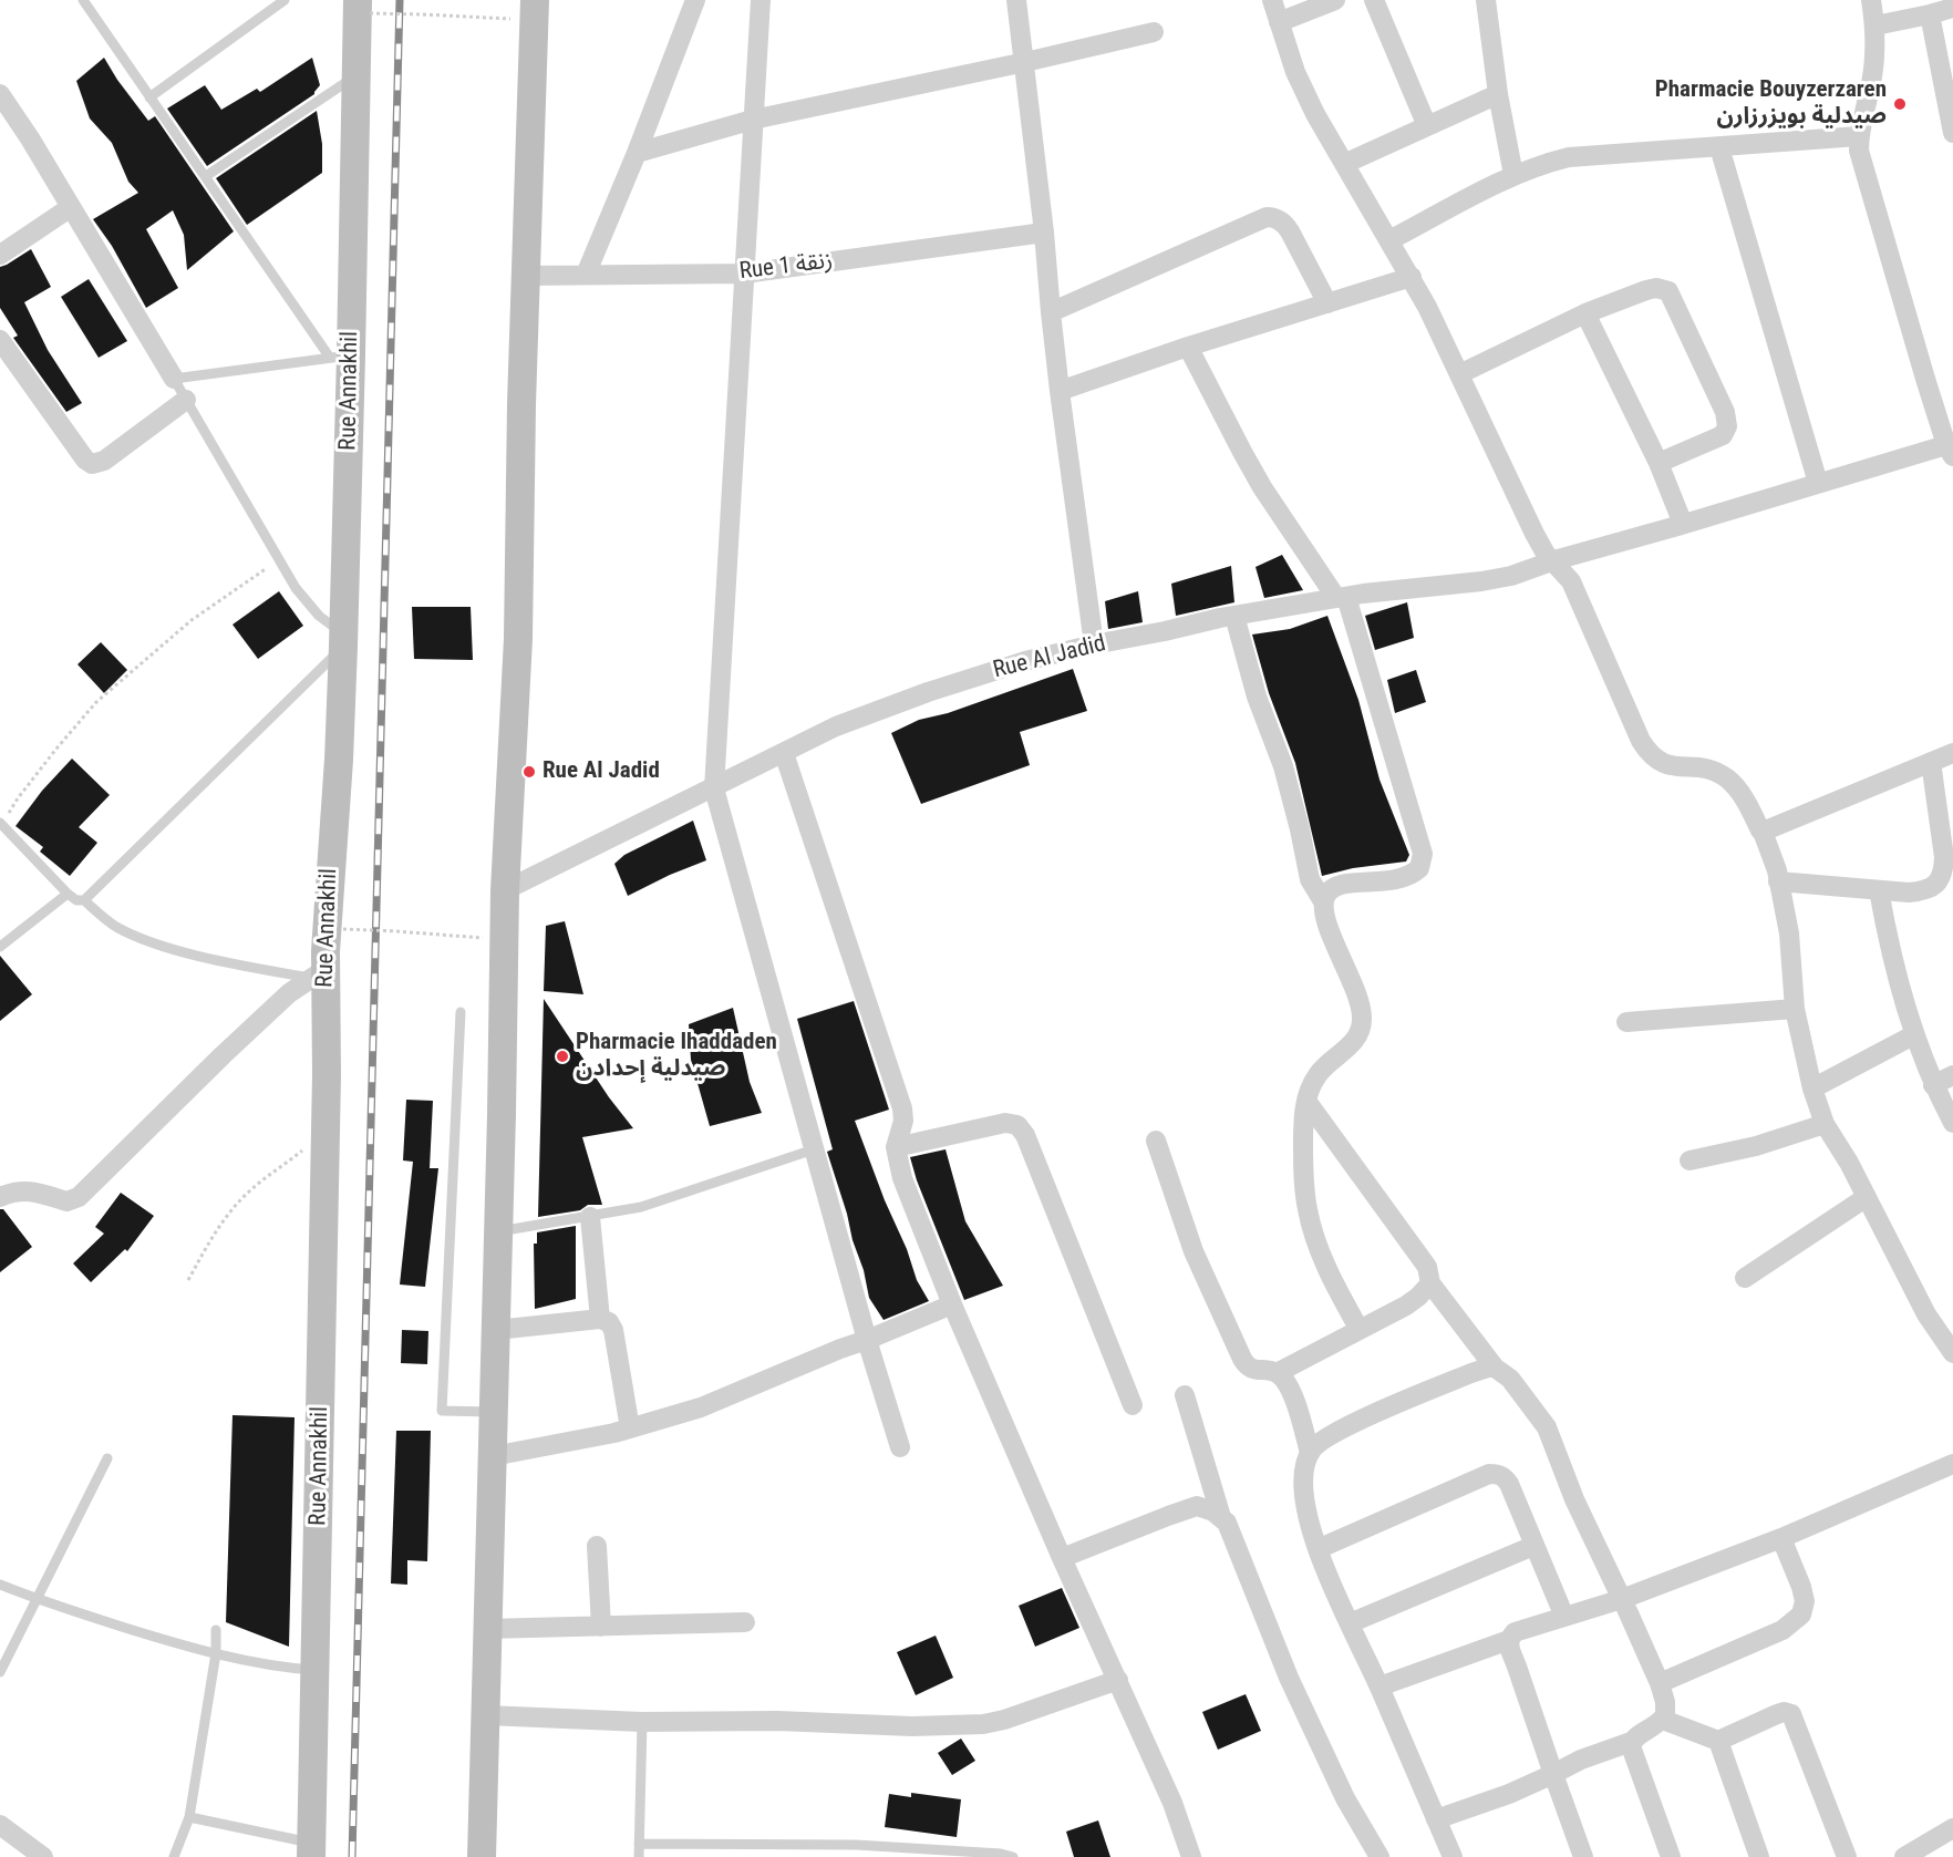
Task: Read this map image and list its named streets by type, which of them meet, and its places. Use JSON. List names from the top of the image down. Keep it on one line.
{"streets":{"main road":["Rue Annakhil"],"street":["Rue 1 زنقة","Rue Al Jadid"]},"places":["Pharmacie Bouyzerzaren صيدلية بويزرزارن","Rue Al Jadid","Pharmacie Ihaddaden صيدلية إحدادن"]}
